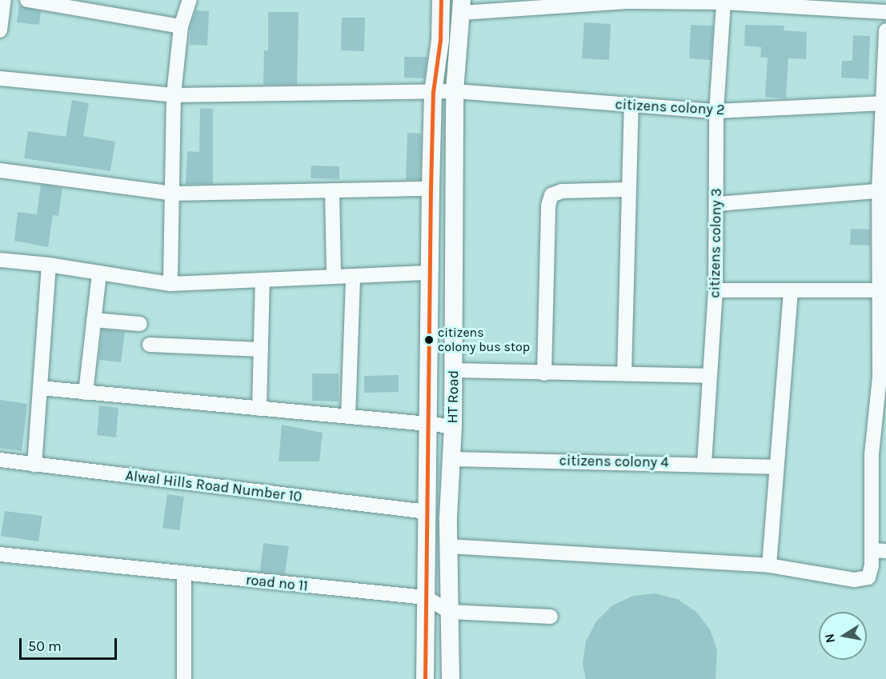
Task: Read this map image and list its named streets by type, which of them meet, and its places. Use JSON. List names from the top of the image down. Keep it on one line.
{"streets":{"street":["citizens colony 2","citizens colony 3","HT Road","citizens colony 4","Alwal Hills Road Number 10","road no 11"]},"crossings":[["citizens colony 2","citizens colony 3"],["citizens colony 2","HT Road"],["citizens colony 3","citizens colony 4"],["HT Road","citizens colony 4"],["HT Road","Alwal Hills Road Number 10"],["HT Road","road no 11"]],"places":["citizens colony bus stop"],"lines":["transit line 50"],"scale_bar":"50 m","north":"left"}
